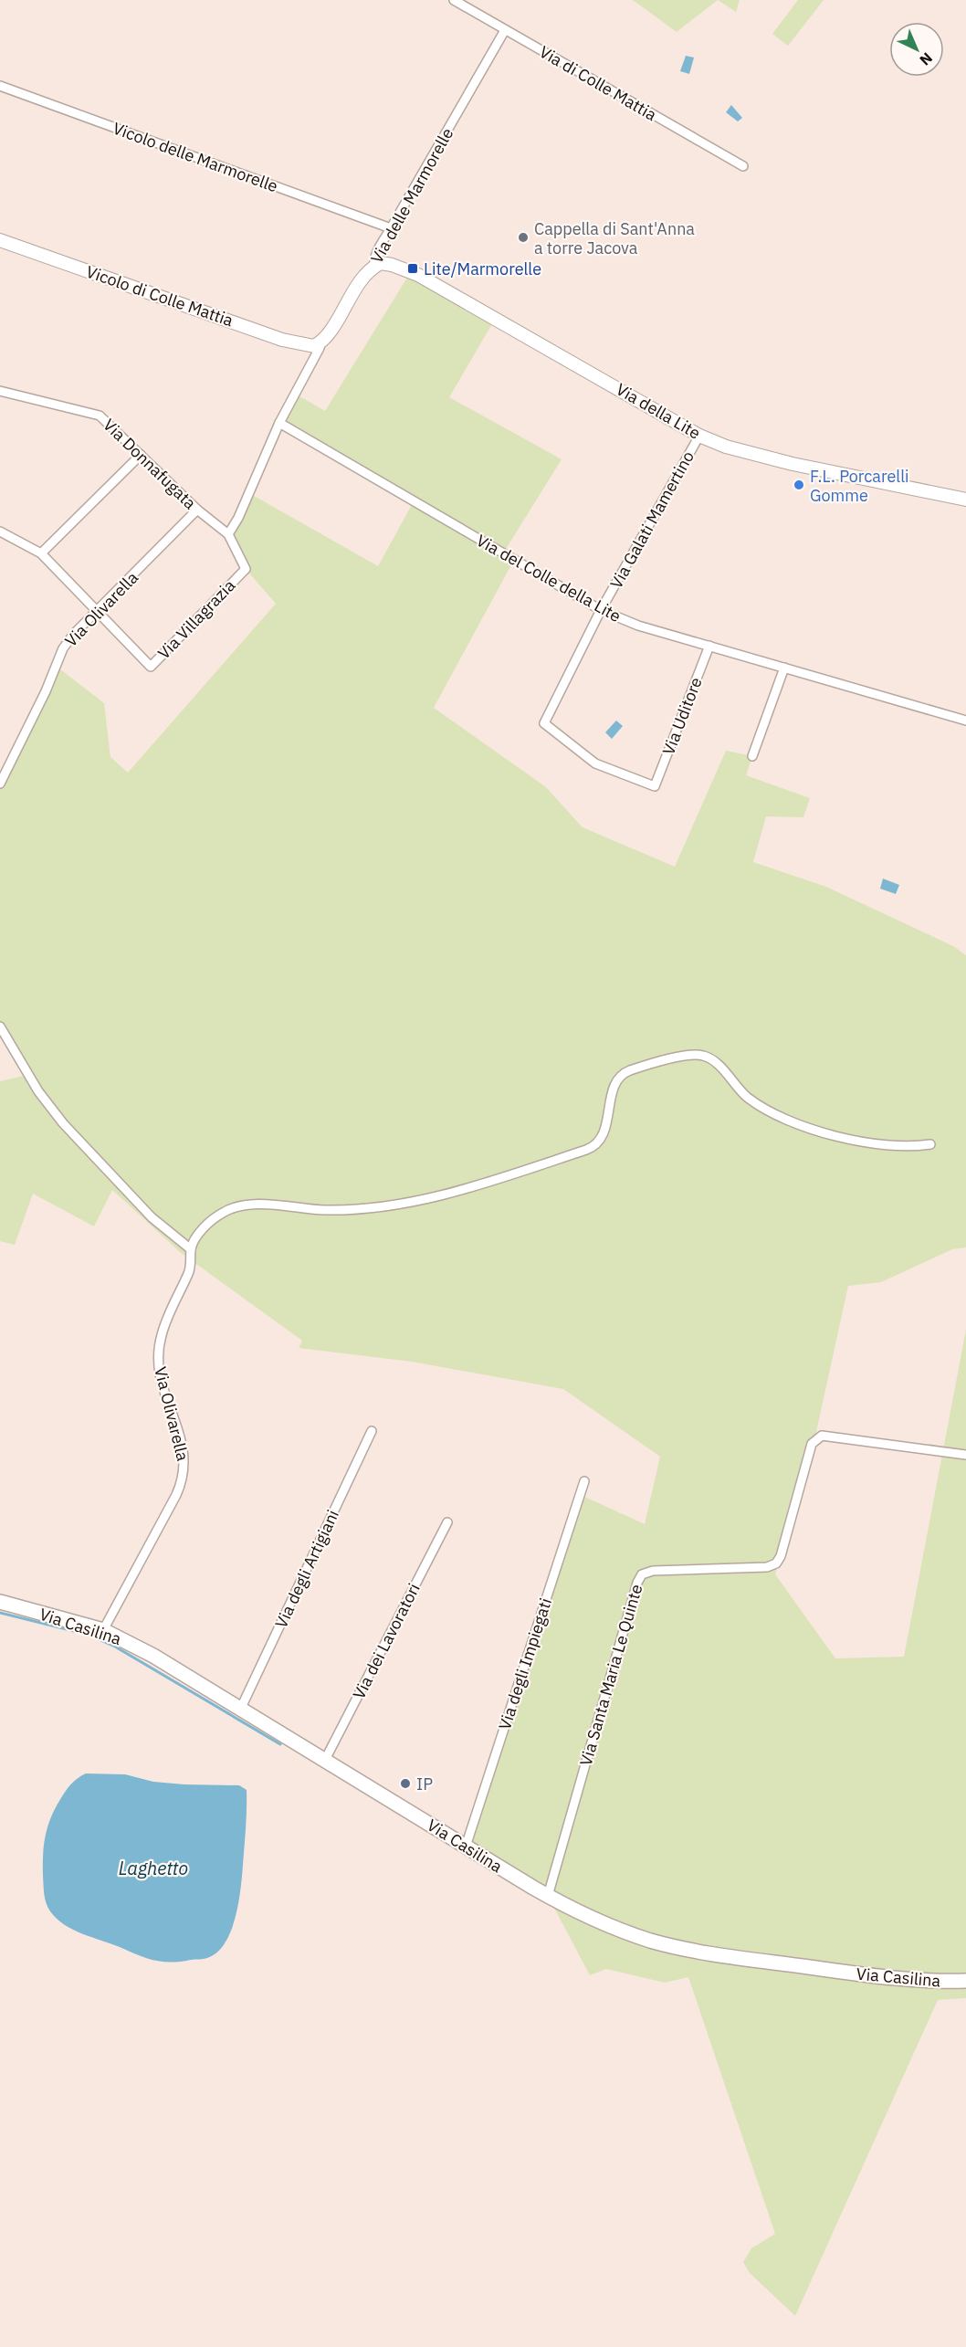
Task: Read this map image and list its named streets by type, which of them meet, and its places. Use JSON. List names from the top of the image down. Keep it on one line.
{"streets":{"main road":["Via Casilina"],"street":["Via di Colle Mattia","Vicolo delle Marmorelle","Via delle Marmorelle","Vicolo di Colle Mattia","Via della Lite","Via Donnafugata","Via Galati Mamertino","Via del Colle della Lite","Via Olivarella","Via Villagrazia","Via Uditore","Via degli Artigiani","Via dei Lavoratori","Via degli Impiegati","Via Santa Maria Le Quinte"]},"crossings":[["Via di Colle Mattia","Via delle Marmorelle"],["Vicolo delle Marmorelle","Via delle Marmorelle"],["Via delle Marmorelle","Vicolo di Colle Mattia"],["Via delle Marmorelle","Via della Lite"],["Via delle Marmorelle","Via Donnafugata"],["Via delle Marmorelle","Via del Colle della Lite"],["Via delle Marmorelle","Via Villagrazia"],["Via della Lite","Via Galati Mamertino"],["Via Donnafugata","Via Olivarella"],["Via Donnafugata","Via Villagrazia"],["Via Galati Mamertino","Via del Colle della Lite"],["Via Galati Mamertino","Via Uditore"],["Via del Colle della Lite","Via Uditore"],["Via Olivarella","Via Villagrazia"],["Via Olivarella","Via Casilina"],["Via degli Artigiani","Via Casilina"],["Via Casilina","Via dei Lavoratori"],["Via Casilina","Via degli Impiegati"],["Via Casilina","Via Santa Maria Le Quinte"]],"water":["Laghetto"],"places":{"other":["Cappella di Sant'Anna a torre Jacova","F.L. Porcarelli Gomme","IP"],"transit":["Lite/Marmorelle"]},"north":"bottom right"}
